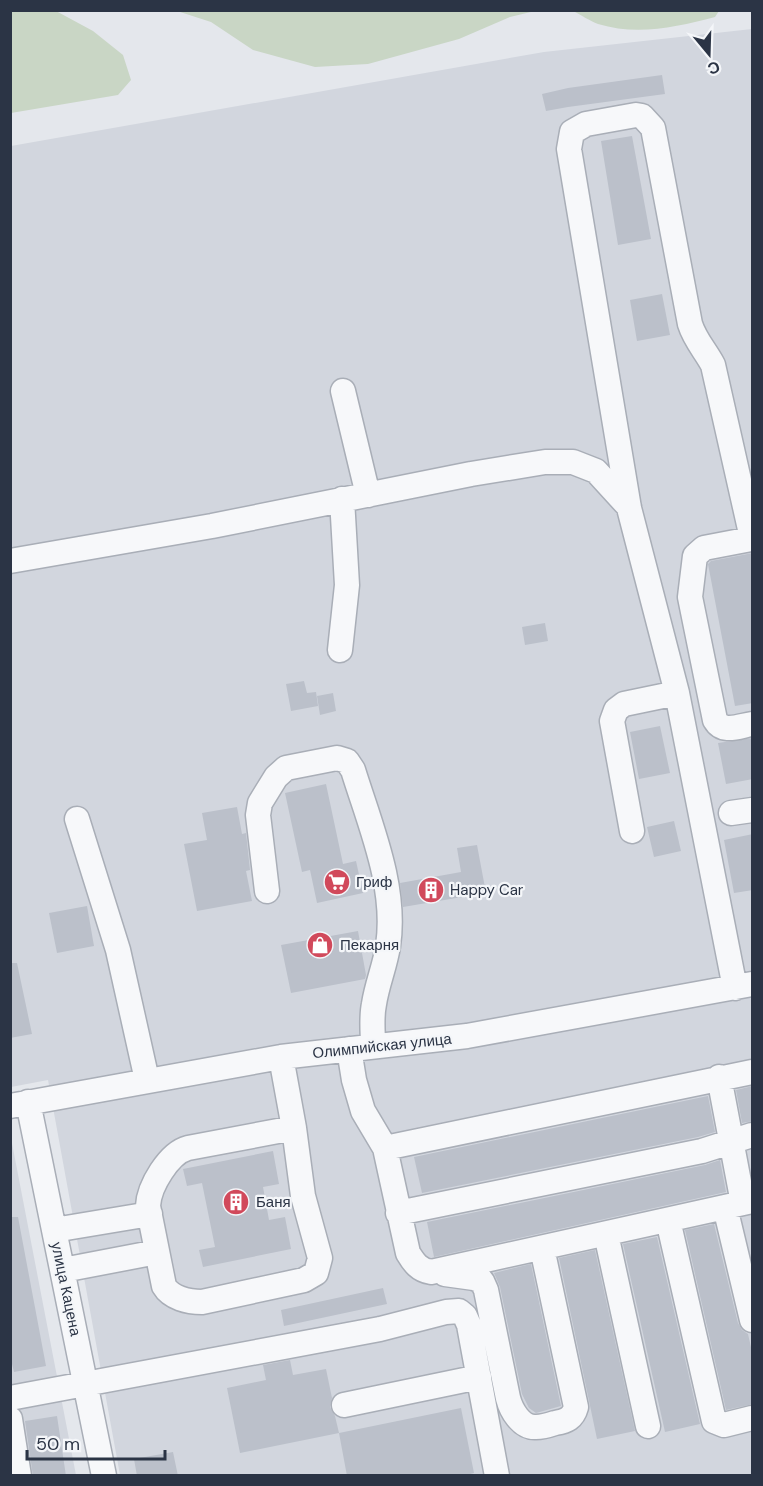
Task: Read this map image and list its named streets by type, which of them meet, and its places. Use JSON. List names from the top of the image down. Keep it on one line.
{"streets":{"street":["Олимпийская улица","улица Кацена"]},"crossings":[["Олимпийская улица","улица Кацена"]],"places":{"supermarket":["Гриф"],"building":["Happy Car","Баня"],"shop":["Пекарня"]},"scale_bar":"50 m","north":"bottom"}
